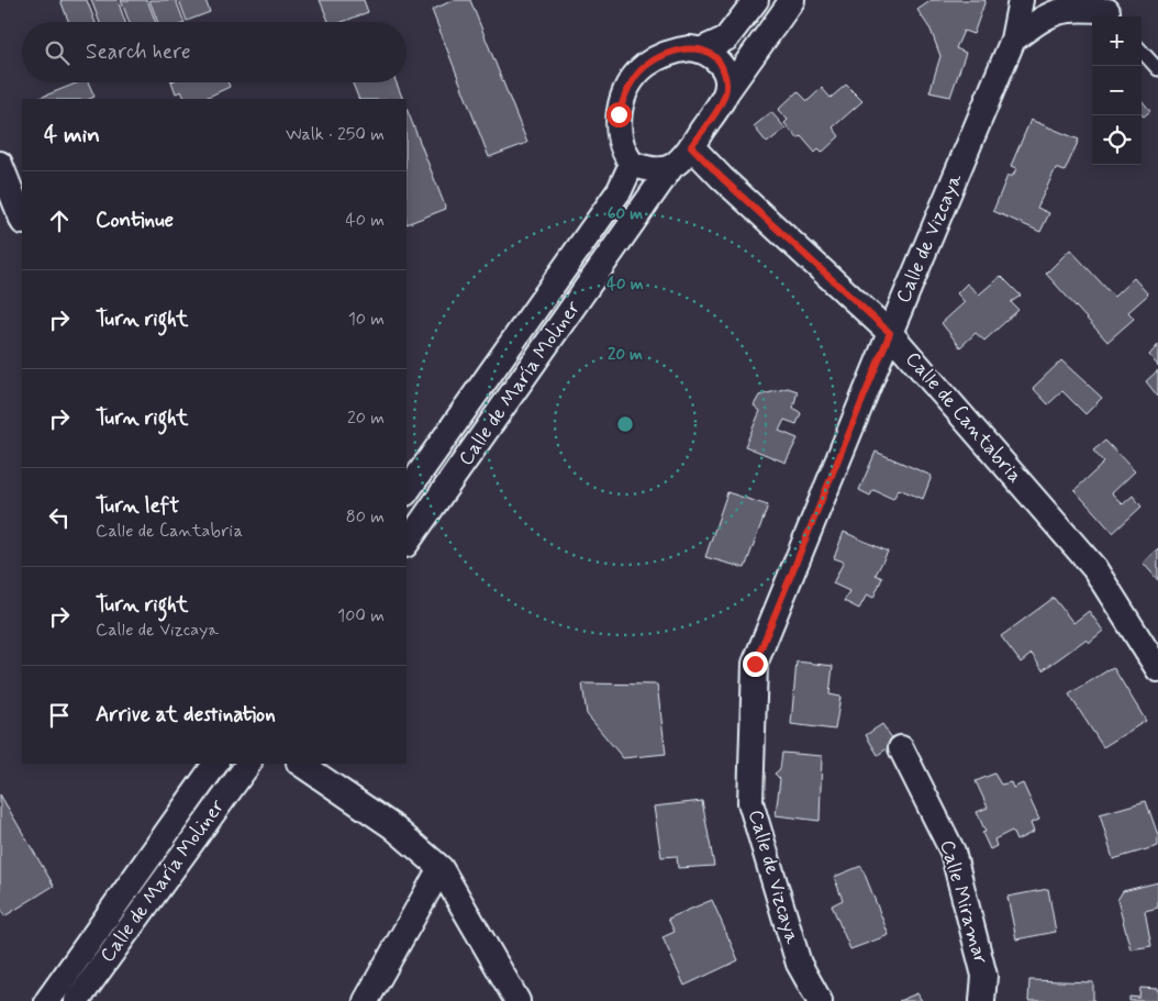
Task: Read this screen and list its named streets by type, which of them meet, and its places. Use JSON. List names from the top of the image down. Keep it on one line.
{"streets":{"street":["Calle de Vizcaya","Calle de María Moliner","Calle de Cantabria","Calle Miramar"]},"crossings":[["Calle de Vizcaya","Calle de Cantabria"],["Calle de María Moliner","Calle de Cantabria"]],"page":{"map_buttons":["+","−"],"search":"Search here","heading":["4 min","Walk · 250 m"],"list":[["Continue","40 m"],["Turn right","10 m"],["Turn right","20 m"],["Turn left","Calle de Cantabria","80 m"],["Turn right","Calle de Vizcaya","100 m"],"Arrive at destination"]},"rings":["60 m","40 m","20 m"]}
